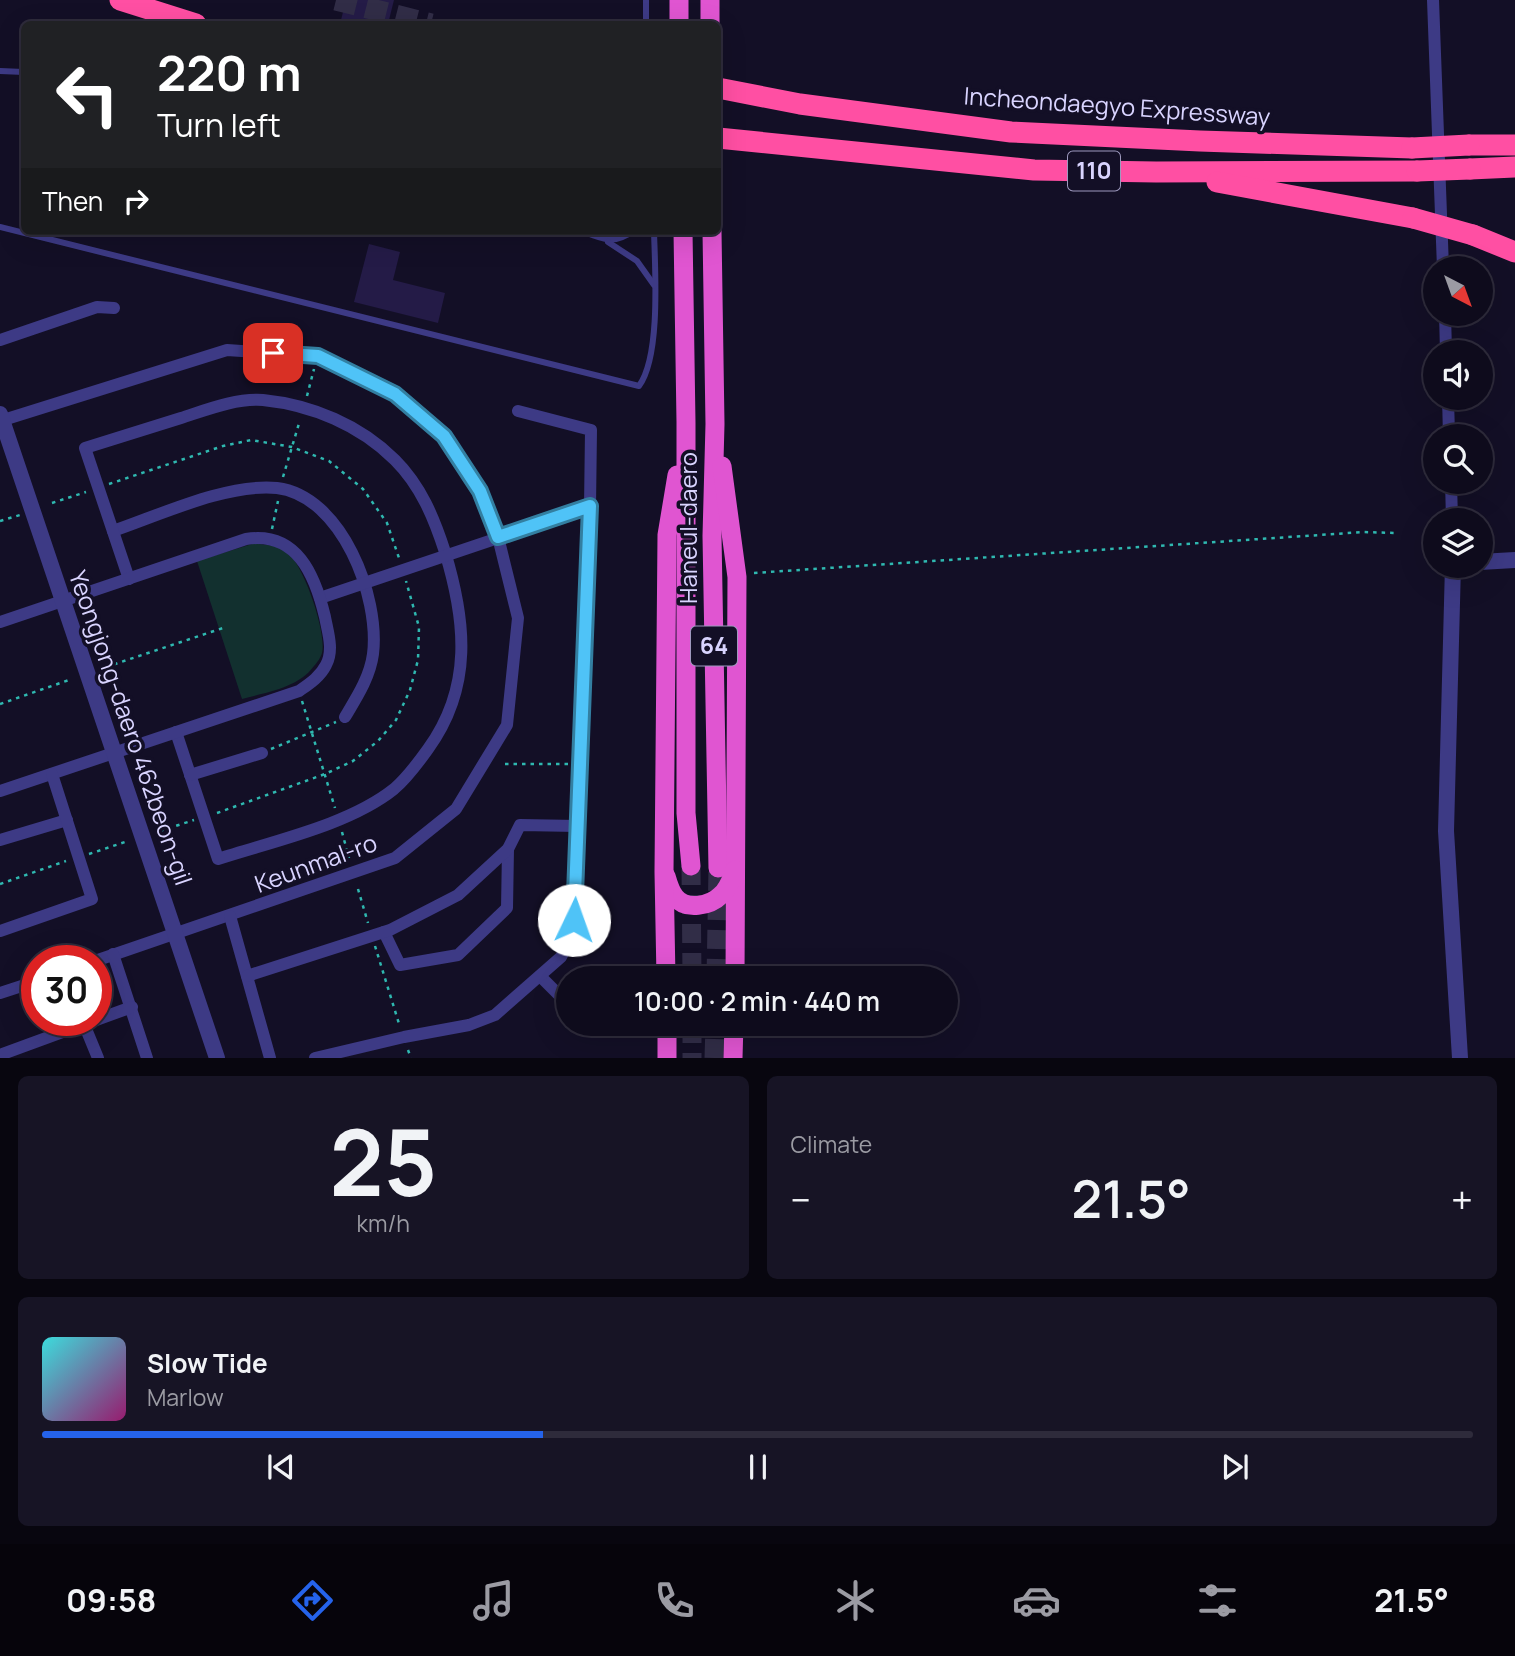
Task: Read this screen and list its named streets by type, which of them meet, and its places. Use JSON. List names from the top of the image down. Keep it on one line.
{"streets":{"highway":["Incheondaegyo Expressway","110","Haneul-daero","64"],"street":["Yeongjong-daero 462beon-gil","Keunmal-ro"]},"crossings":[["Yeongjong-daero 462beon-gil","Keunmal-ro"]],"north":"bottom right","page":{"turn":["220 m","Turn left"],"then":"Then","limit":"30","trip":"10:00 · 2 min · 440 m","tile":[["25","km/h"],"Climate"],"heat":["−","21.5°","+"],"song":["Slow Tide","Marlow"],"tabs":["09:58","21.5°"]}}
